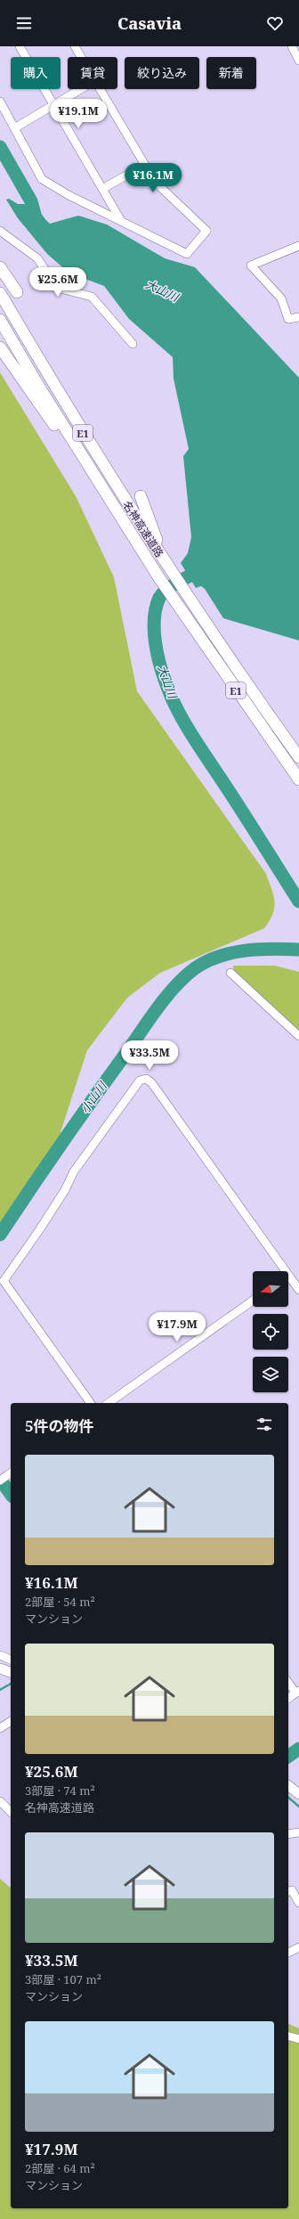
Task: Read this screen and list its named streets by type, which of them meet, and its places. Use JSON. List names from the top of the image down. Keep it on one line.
{"streets":{"highway":["E1","名神高速道路"]},"water":["大山川","小山川"],"north":"left","page":{"header":"Casavia","chip":["購入","賃貸","絞り込み","新着"],"price":["¥19.1M","¥16.1M","¥25.6M","¥33.5M","¥17.9M"],"heading":"5件の物件","list":[{"name":"¥16.1M","note":"2部屋 · 54 m² · マンション"},{"name":"¥25.6M","note":"3部屋 · 74 m² · 名神高速道路"},{"name":"¥33.5M","note":"3部屋 · 107 m² · マンション"},{"name":"¥17.9M","note":"2部屋 · 64 m² · マンション"}]}}
